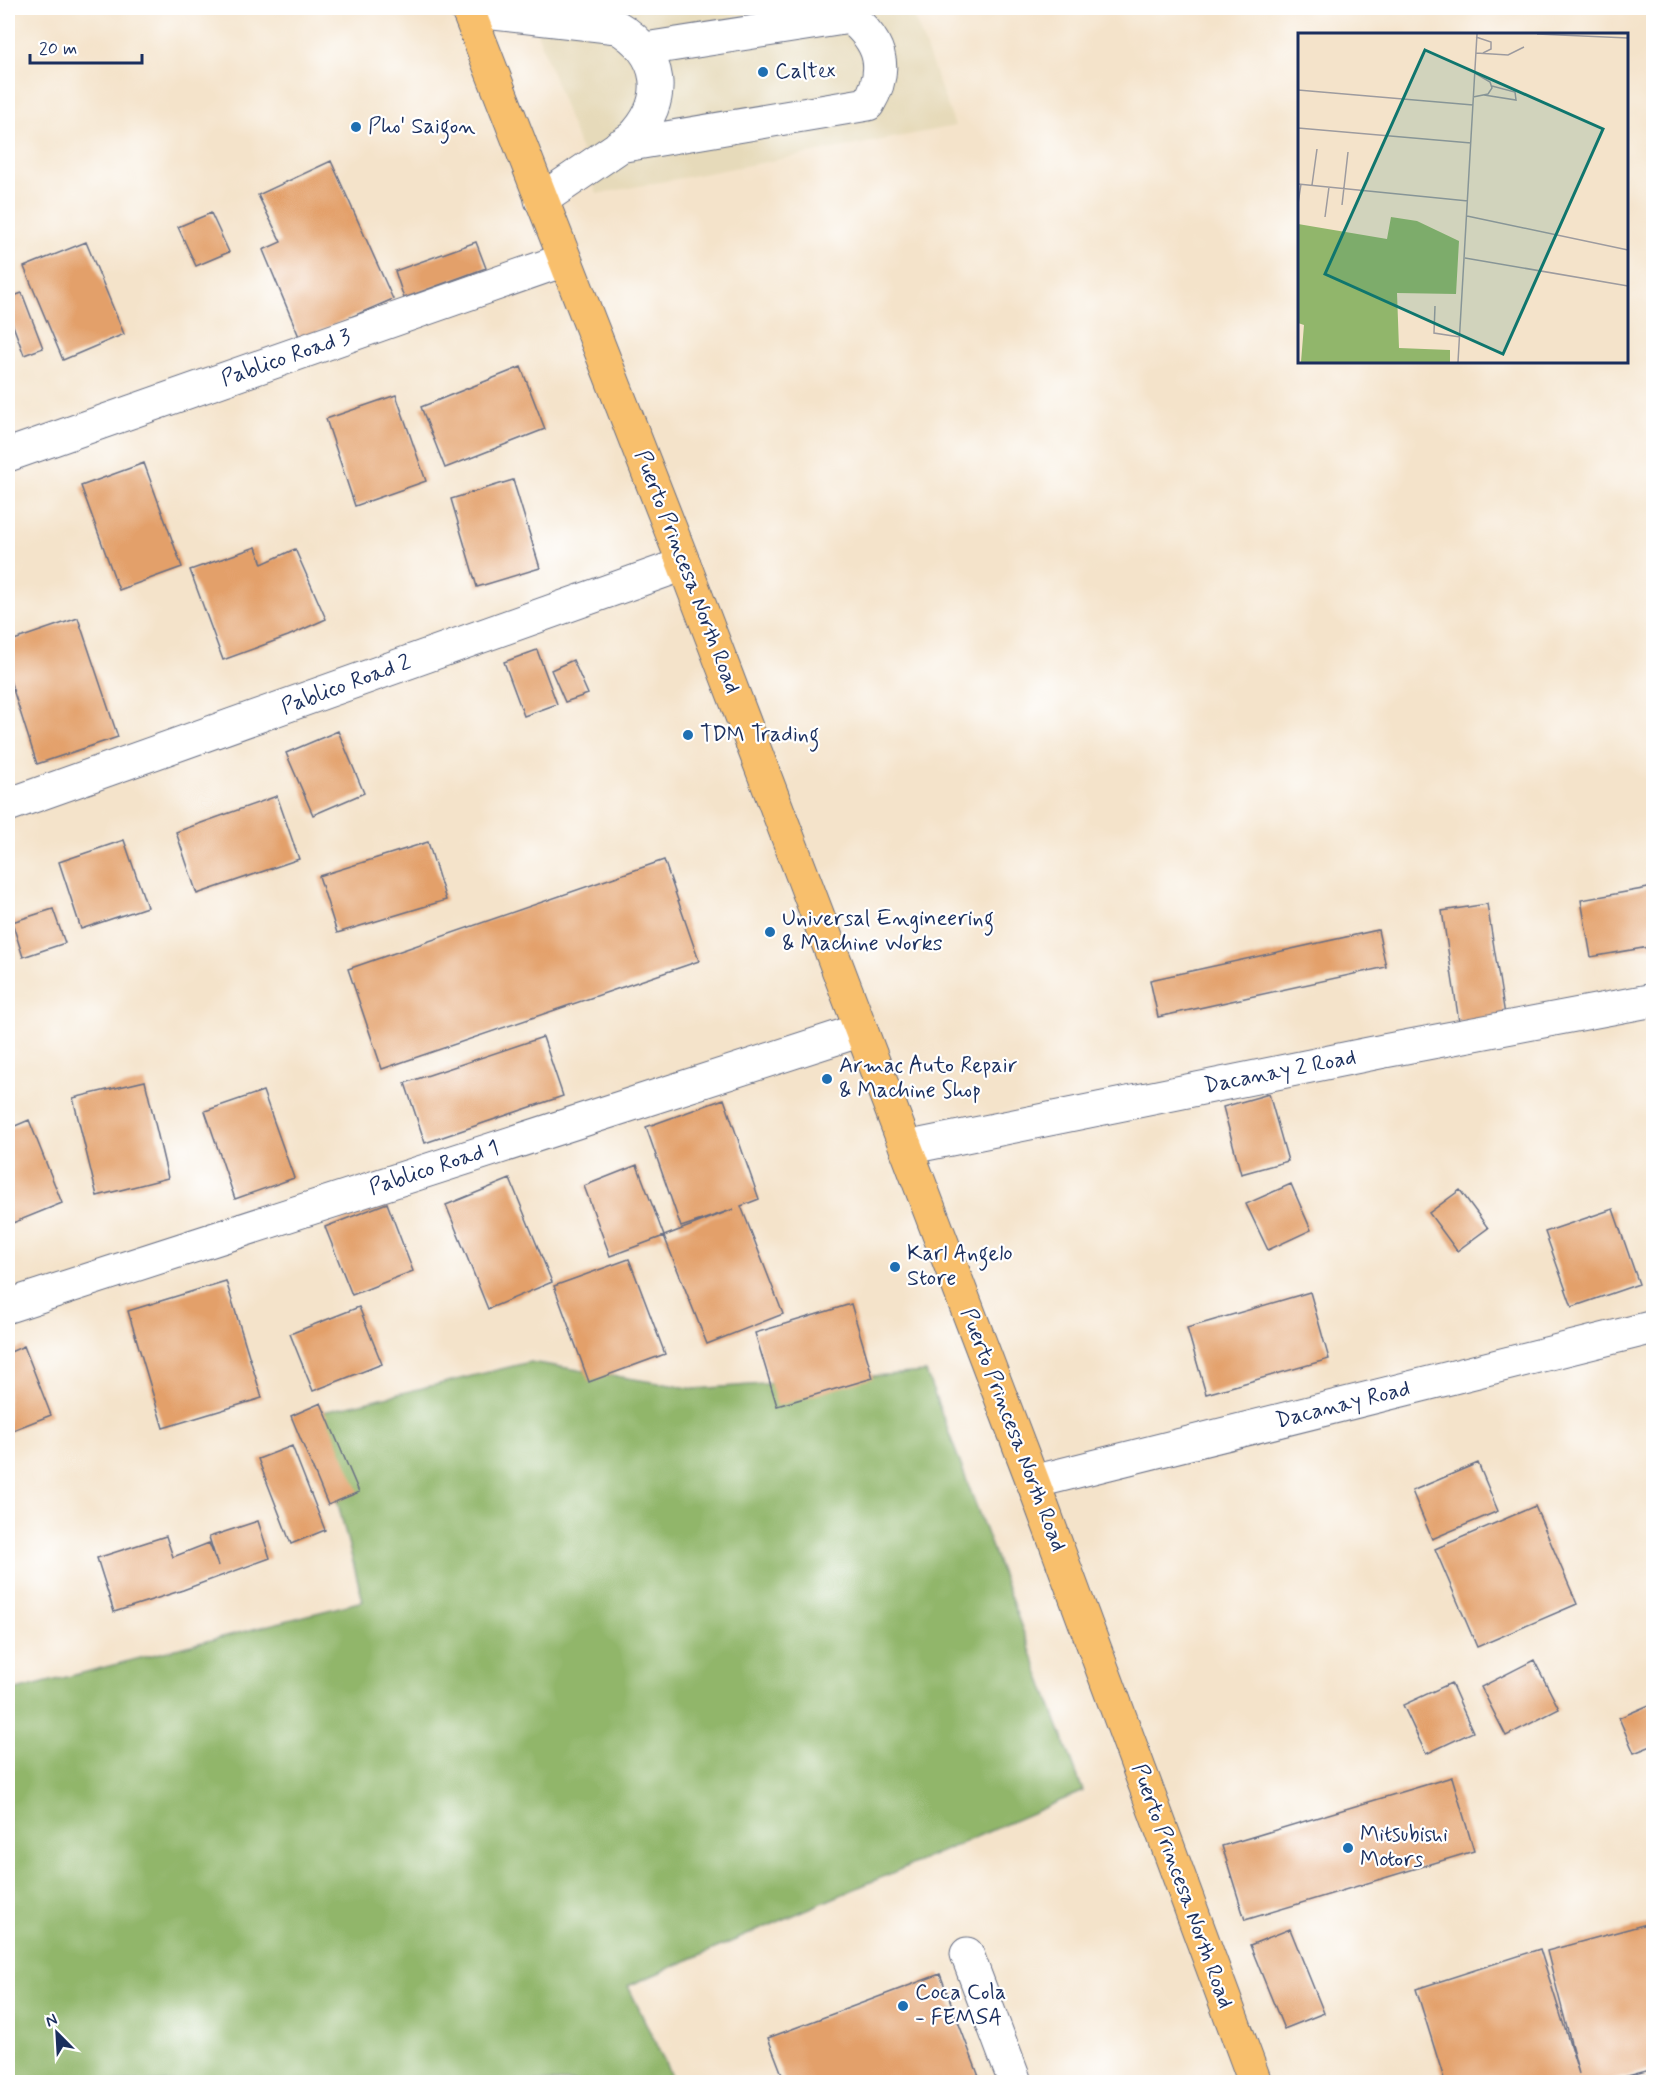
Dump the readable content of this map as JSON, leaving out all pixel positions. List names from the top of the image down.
{
  "streets": {
    "main road": ["Puerto Princesa North Road"],
    "street": [
      "Pablico Road 3",
      "Pablico Road 2",
      "Dacanay 2 Road",
      "Pablico Road 1",
      "Dacanay Road"
    ]
  },
  "crossings": [
    ["Pablico Road 3", "Puerto Princesa North Road"],
    ["Puerto Princesa North Road", "Pablico Road 2"],
    ["Puerto Princesa North Road", "Dacanay 2 Road"],
    ["Puerto Princesa North Road", "Pablico Road 1"],
    ["Puerto Princesa North Road", "Dacanay Road"]
  ],
  "places": [
    "Caltex",
    "Pho' Saigon",
    "TDM Trading",
    "Universal Engineering & Machine Works",
    "Armac Auto Repair & Machine Shop",
    "Karl Angelo Store",
    "Mitsubishi Motors",
    "Coca Cola - FEMSA"
  ],
  "scale_bar": "20 m",
  "north": "top left"
}
